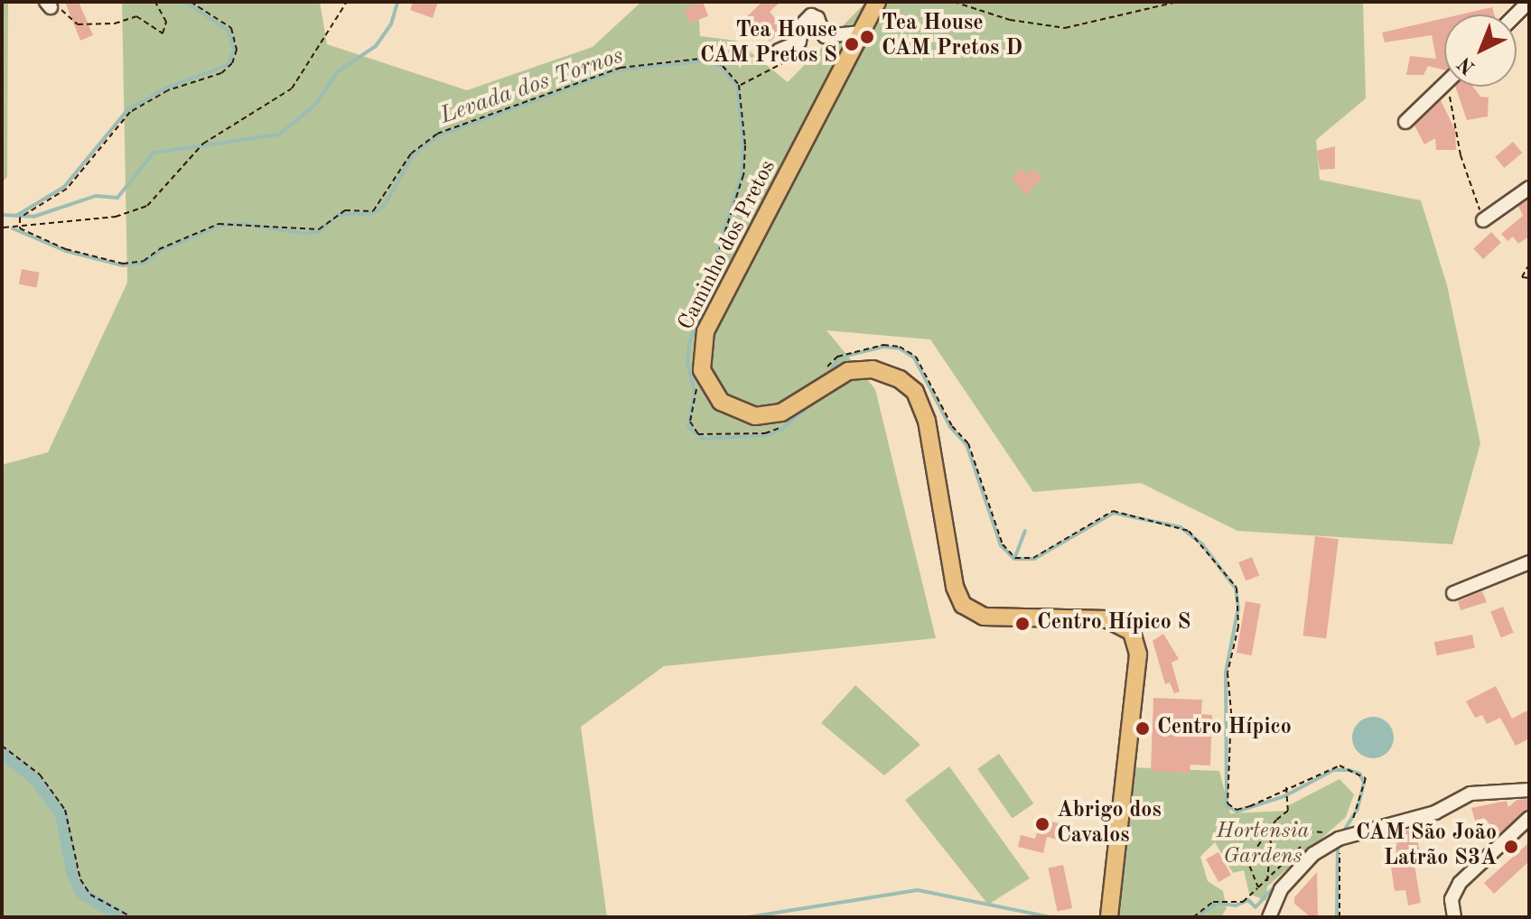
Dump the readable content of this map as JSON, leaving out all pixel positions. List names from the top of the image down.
{
  "streets": {
    "main road": ["Caminho dos Pretos"]
  },
  "water": ["Levada dos Tornos"],
  "parks": ["Hortensia Gardens"],
  "places": [
    "Tea House CAM Pretos D",
    "Tea House CAM Pretos S",
    "Centro Hípico S",
    "Centro Hípico",
    "Abrigo dos Cavalos",
    "CAM São João Latrão S3A"
  ],
  "north": "bottom left"
}
